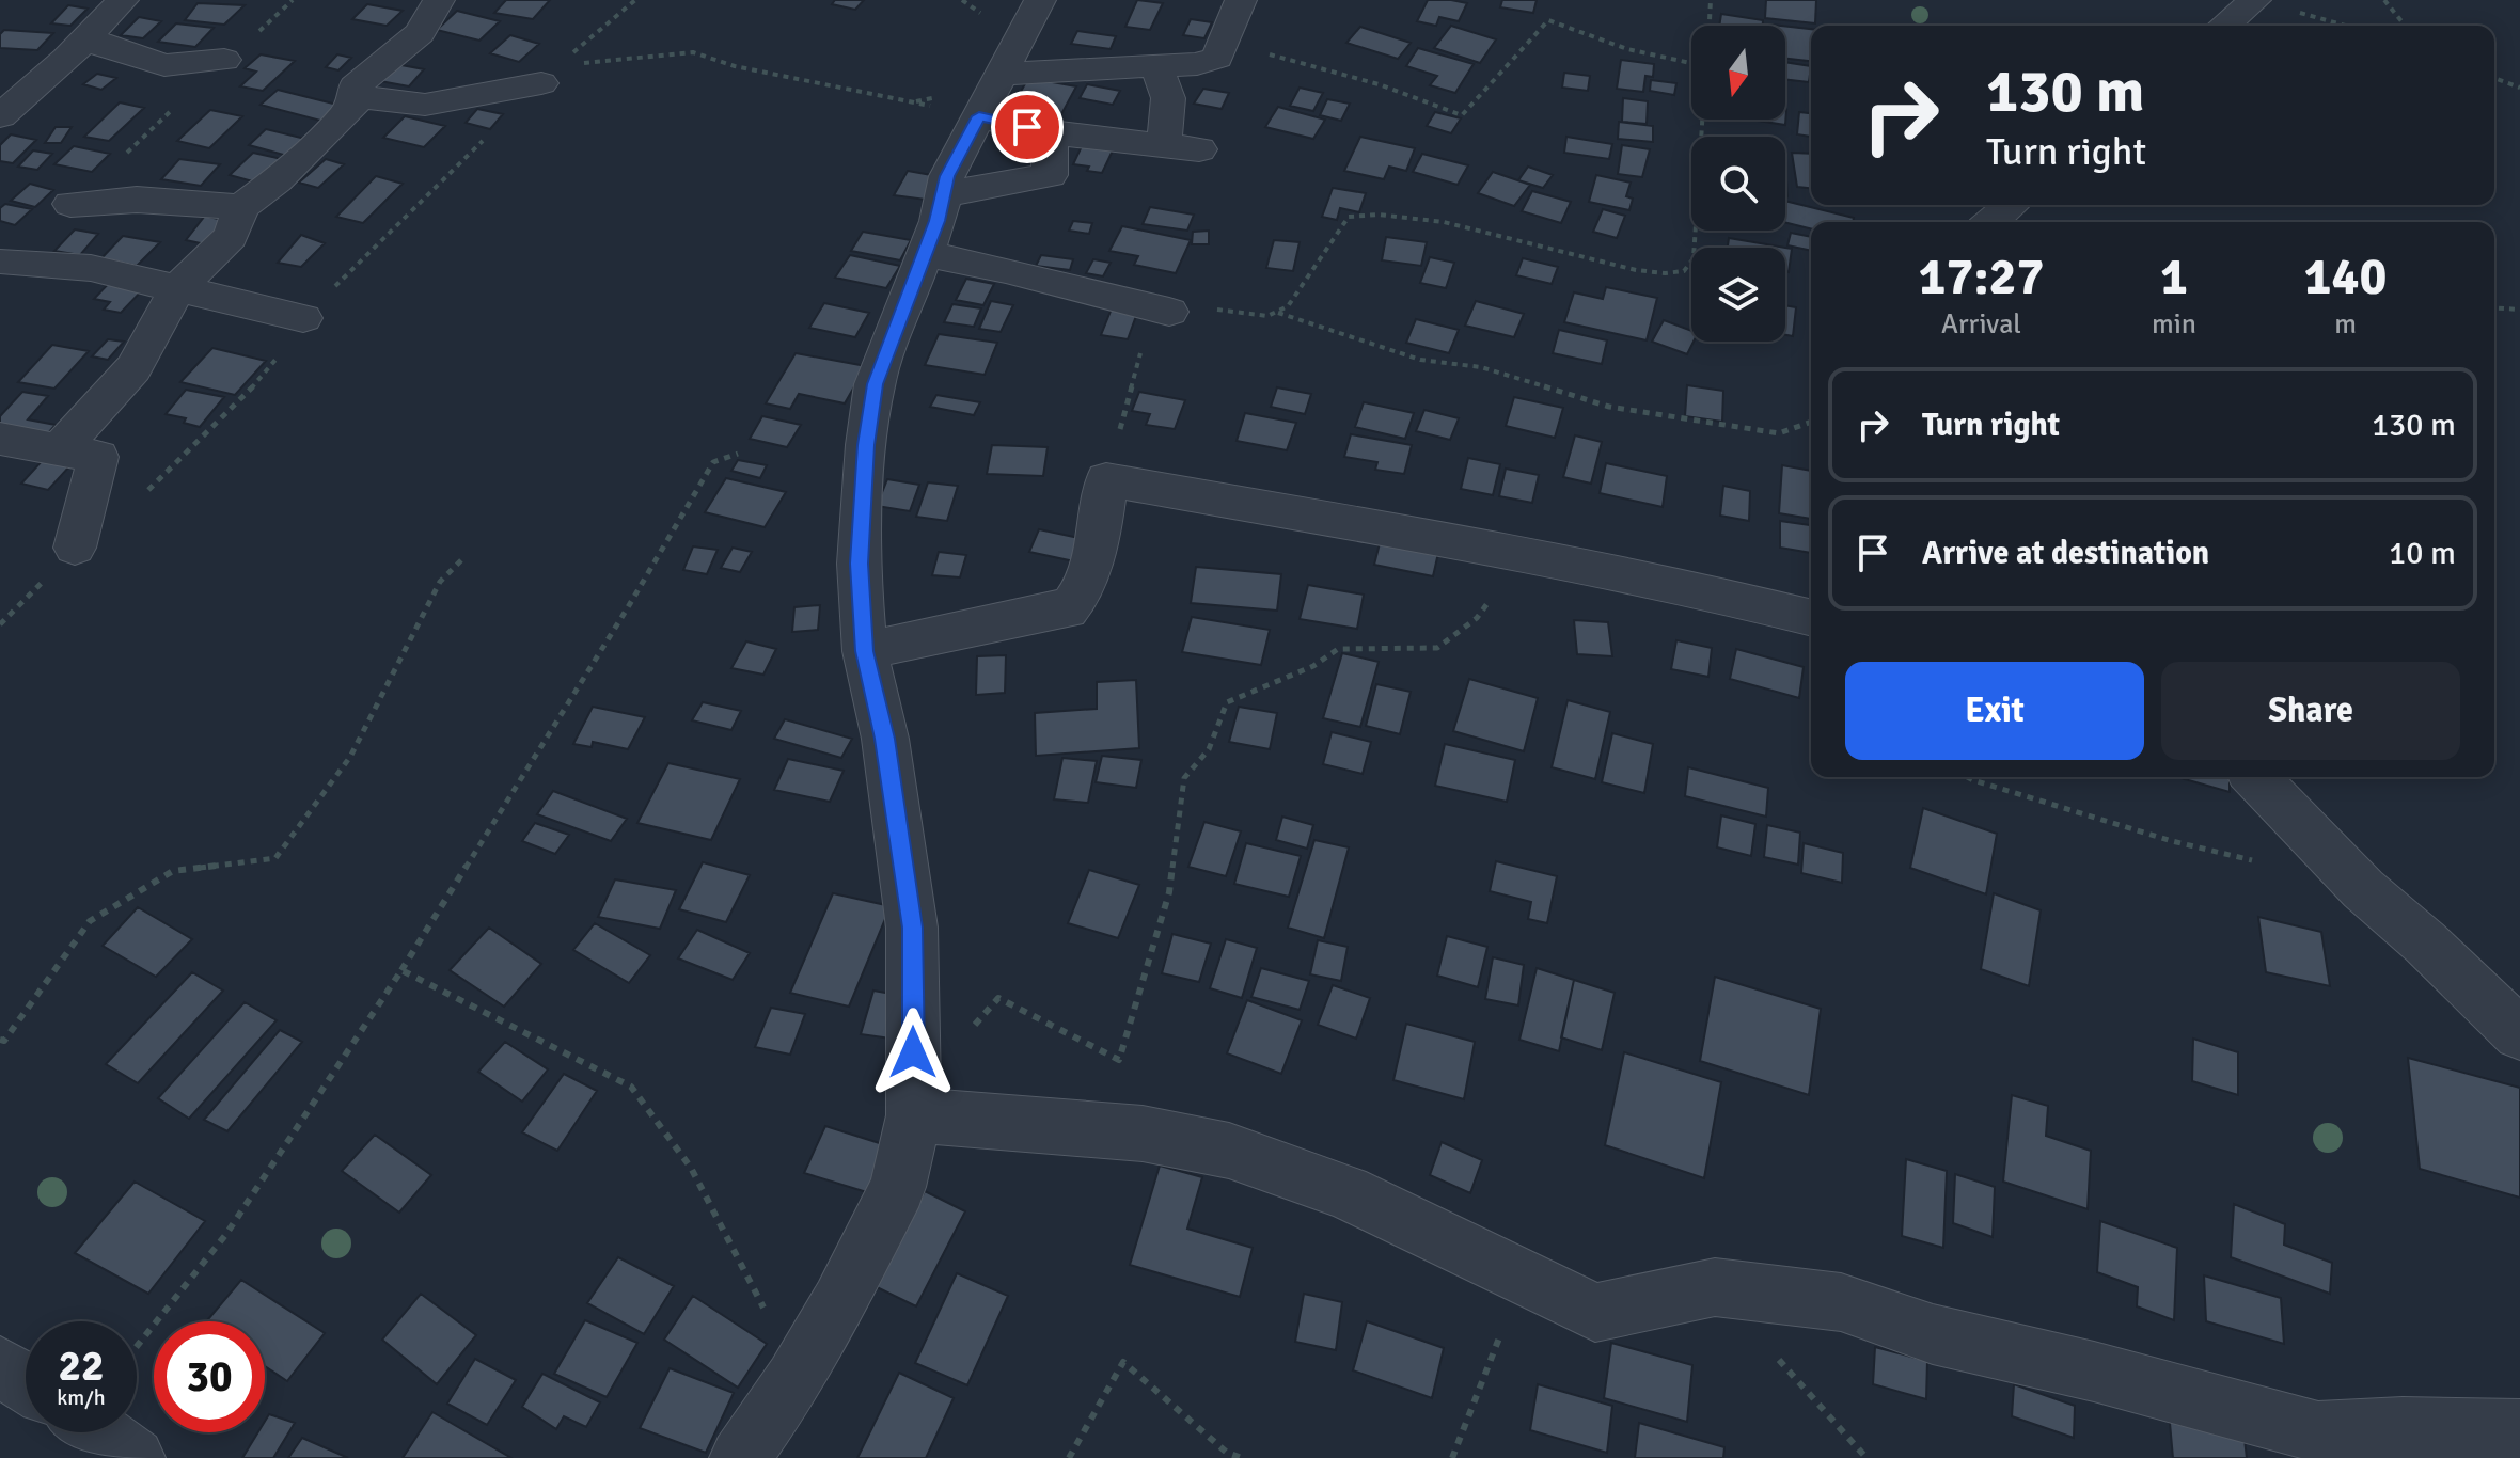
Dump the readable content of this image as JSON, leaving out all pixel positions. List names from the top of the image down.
{
  "north": "bottom",
  "page": {
    "turn": ["130 m", "Turn right"],
    "eta": [
      "17:27",
      "Arrival",
      "1",
      "min",
      "140",
      "m"
    ],
    "list": [
      {
        "name": "Turn right",
        "value": "130 m"
      },
      {
        "name": "Arrive at destination",
        "value": "10 m"
      }
    ],
    "buttons": ["Exit", "Share"],
    "speed": "22 km/h",
    "limit": "30"
  }
}
